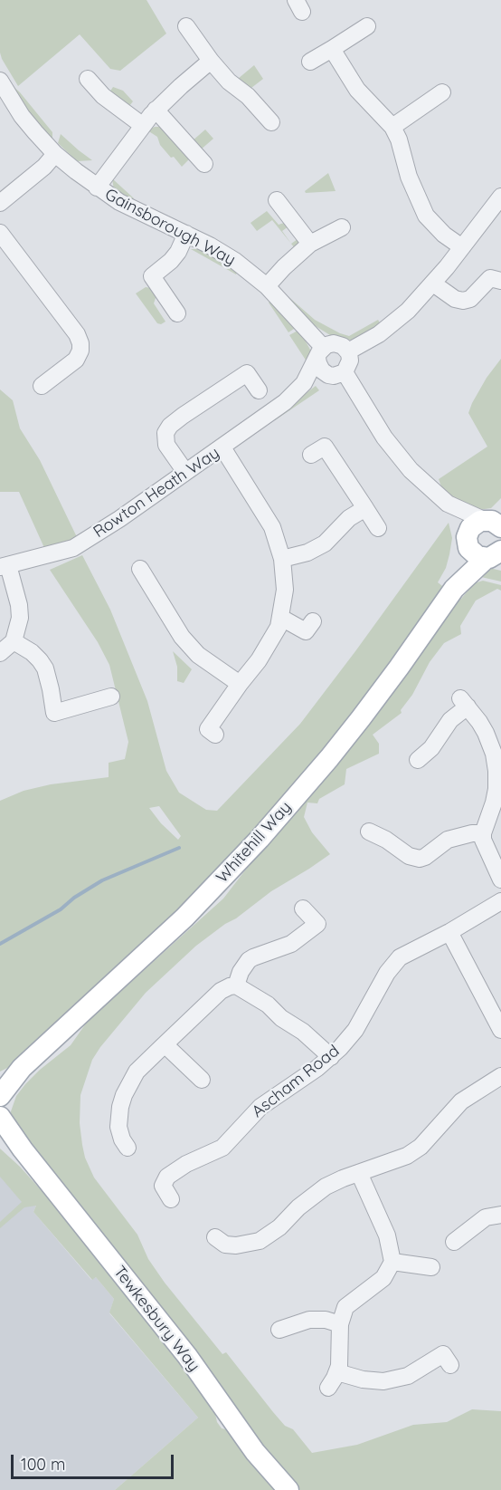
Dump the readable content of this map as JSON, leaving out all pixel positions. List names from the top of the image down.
{
  "streets": {
    "main road": ["Whitehill Way", "Tewkesbury Way"],
    "street": ["Gainsborough Way", "Rowton Heath Way", "Ascham Road"]
  },
  "crossings": [
    ["Gainsborough Way", "Rowton Heath Way"]
  ],
  "scale_bar": "100 m"
}
